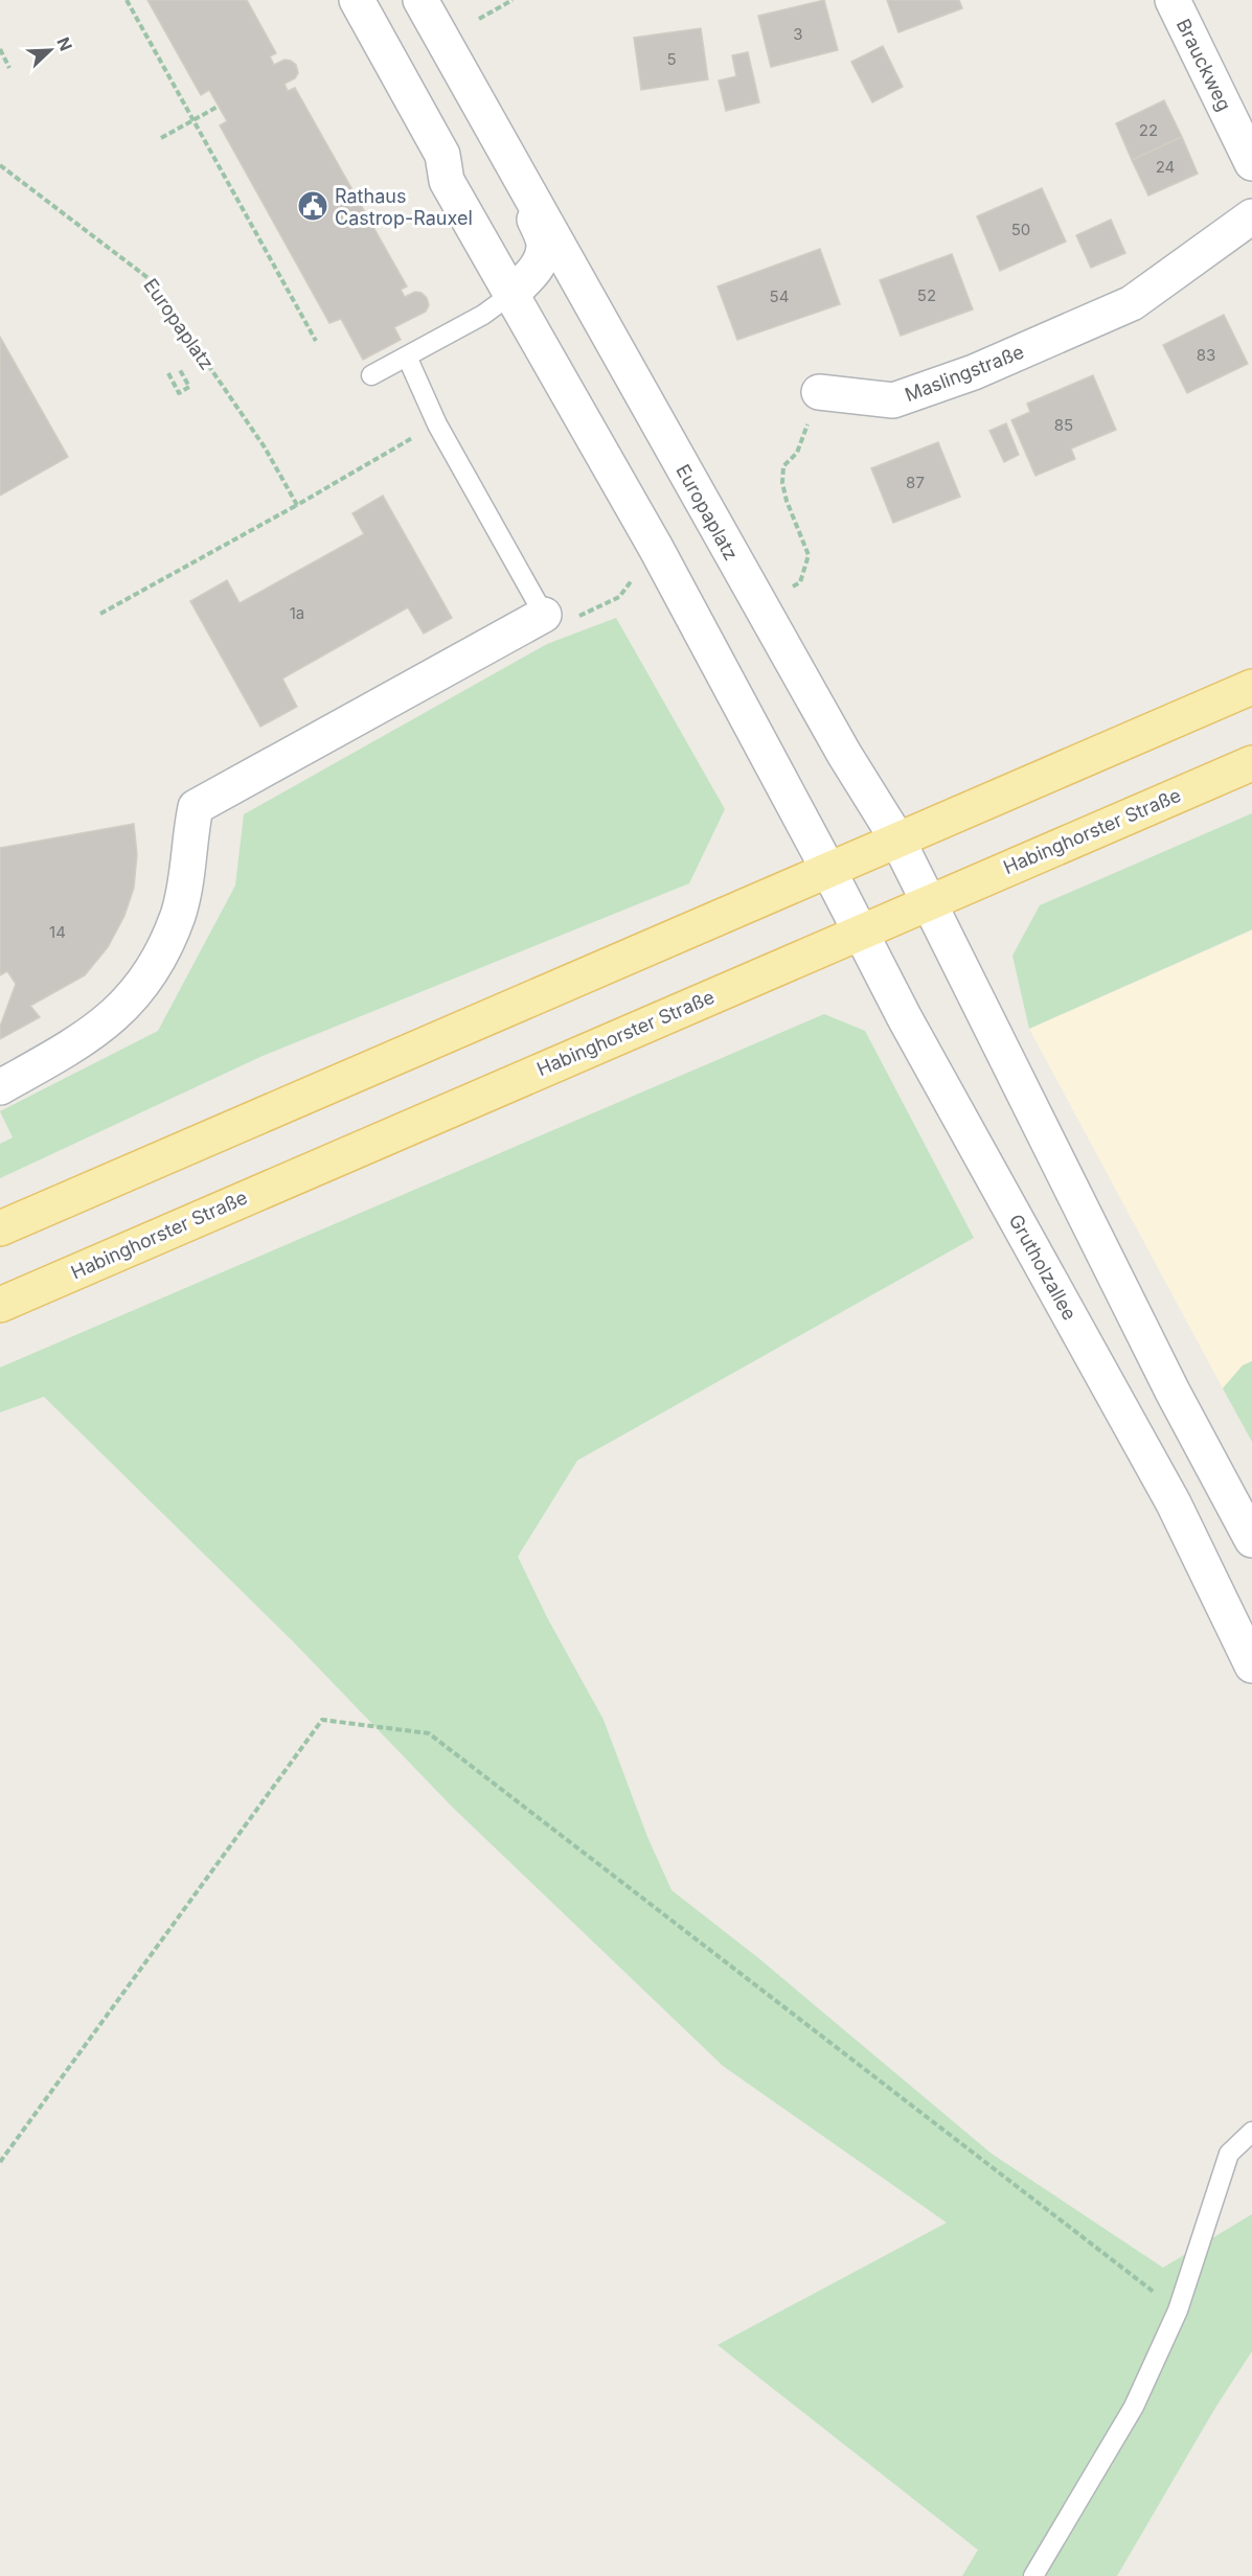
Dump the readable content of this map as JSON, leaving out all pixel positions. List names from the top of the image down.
{
  "streets": {
    "main road": ["Habinghorster Straße"],
    "street": [
      "Brauckweg",
      "Europaplatz",
      "Maslingstraße",
      "Grutholzallee"
    ]
  },
  "crossings": [
    ["Habinghorster Straße", "Grutholzallee"]
  ],
  "places": {
    "public building": ["Rathaus Castrop-Rauxel"]
  },
  "house_numbers": [
    "3",
    "5",
    "22",
    "24",
    "50",
    "52",
    "54",
    "83",
    "85",
    "87",
    "1a",
    "14"
  ],
  "north": "top right"
}
